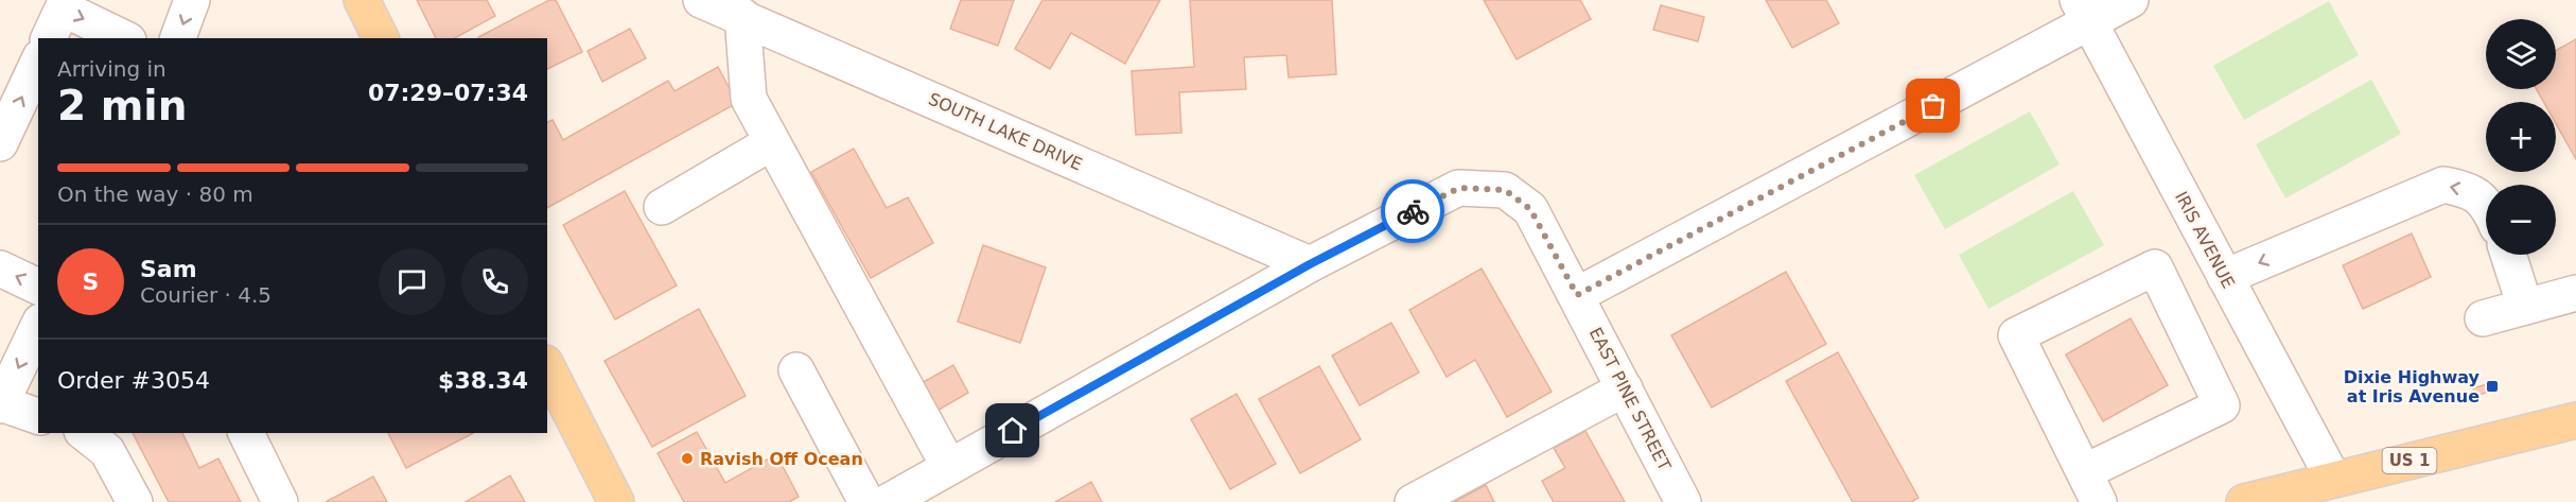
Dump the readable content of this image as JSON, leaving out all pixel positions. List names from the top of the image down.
{
  "streets": {
    "main road": ["US 1"],
    "street": ["SOUTH LAKE DRIVE", "IRIS AVENUE", "EAST PINE STREET"]
  },
  "crossings": [
    ["IRIS AVENUE", "US 1"]
  ],
  "places": {
    "transit": ["Dixie Highway at Iris Avenue"],
    "other": ["Ravish Off Ocean"]
  },
  "page": {
    "map_buttons": ["+", "−"],
    "heading": ["2 min", "Arriving in", "07:29–07:34"],
    "panel": [
      "Sam",
      "Courier · 4.5",
      "Order #3054",
      "$38.34"
    ],
    "bar": "On the way · 80 m",
    "round": "S"
  }
}
